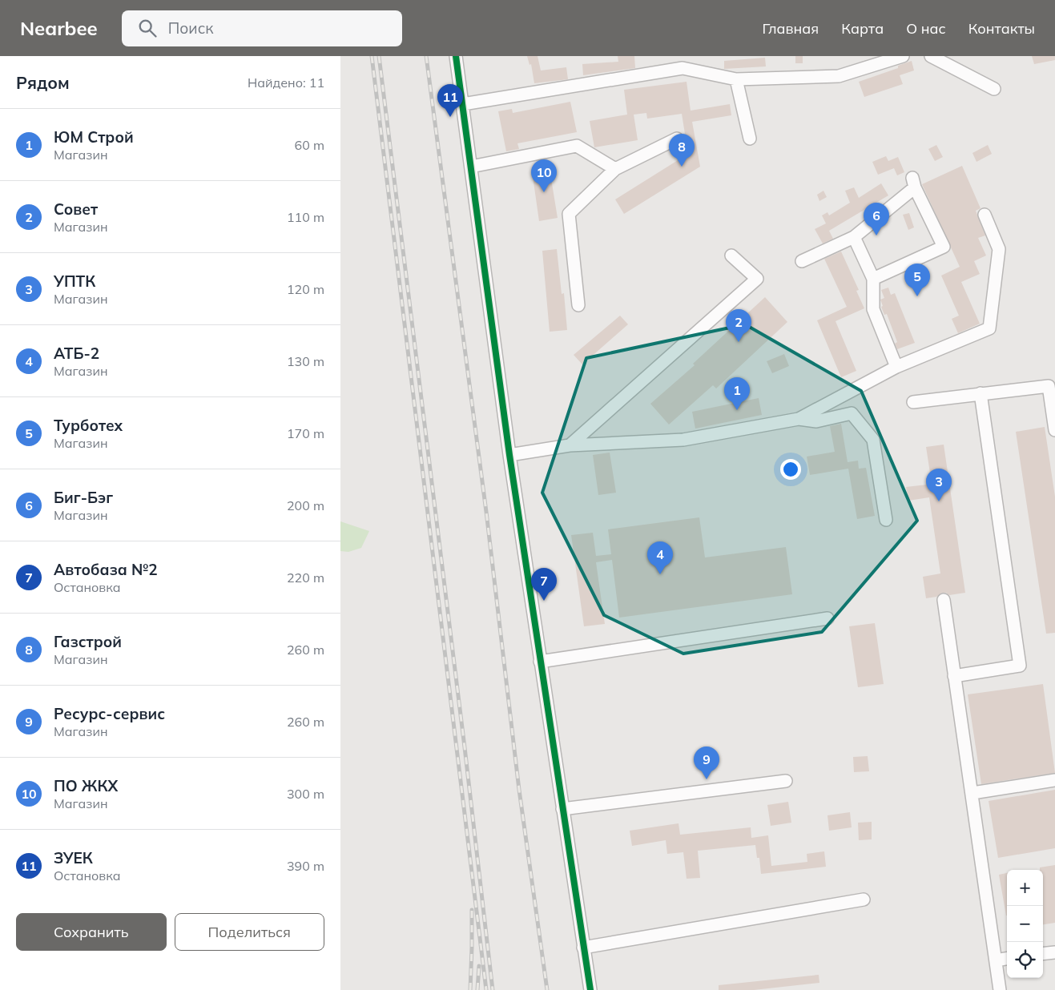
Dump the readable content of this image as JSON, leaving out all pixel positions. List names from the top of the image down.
{
  "page": {
    "header": "Nearbee",
    "search": "Поиск",
    "nav": [
      "Главная",
      "Карта",
      "О нас",
      "Контакты"
    ],
    "heading": ["Рядом", "Найдено: 11"],
    "pins": [
      "11",
      "8",
      "10",
      "6",
      "5",
      "2",
      "1",
      "3",
      "4",
      "7",
      "9"
    ],
    "list": [
      {
        "mark": "1",
        "name": "ЮМ Строй",
        "note": "Магазин",
        "value": "60 m"
      },
      {
        "mark": "2",
        "name": "Совет",
        "note": "Магазин",
        "value": "110 m"
      },
      {
        "mark": "3",
        "name": "УПТК",
        "note": "Магазин",
        "value": "120 m"
      },
      {
        "mark": "4",
        "name": "АТБ-2",
        "note": "Магазин",
        "value": "130 m"
      },
      {
        "mark": "5",
        "name": "Турботех",
        "note": "Магазин",
        "value": "170 m"
      },
      {
        "mark": "6",
        "name": "Биг-Бэг",
        "note": "Магазин",
        "value": "200 m"
      },
      {
        "mark": "7",
        "name": "Автобаза №2",
        "note": "Остановка",
        "value": "220 m"
      },
      {
        "mark": "8",
        "name": "Газстрой",
        "note": "Магазин",
        "value": "260 m"
      },
      {
        "mark": "9",
        "name": "Ресурс-сервис",
        "note": "Магазин",
        "value": "260 m"
      },
      {
        "mark": "10",
        "name": "ПО ЖКХ",
        "note": "Магазин",
        "value": "300 m"
      },
      {
        "mark": "11",
        "name": "ЗУЕК",
        "note": "Остановка",
        "value": "390 m"
      }
    ],
    "map_buttons": ["+", "−"],
    "buttons": ["Сохранить", "Поделиться"]
  }
}
